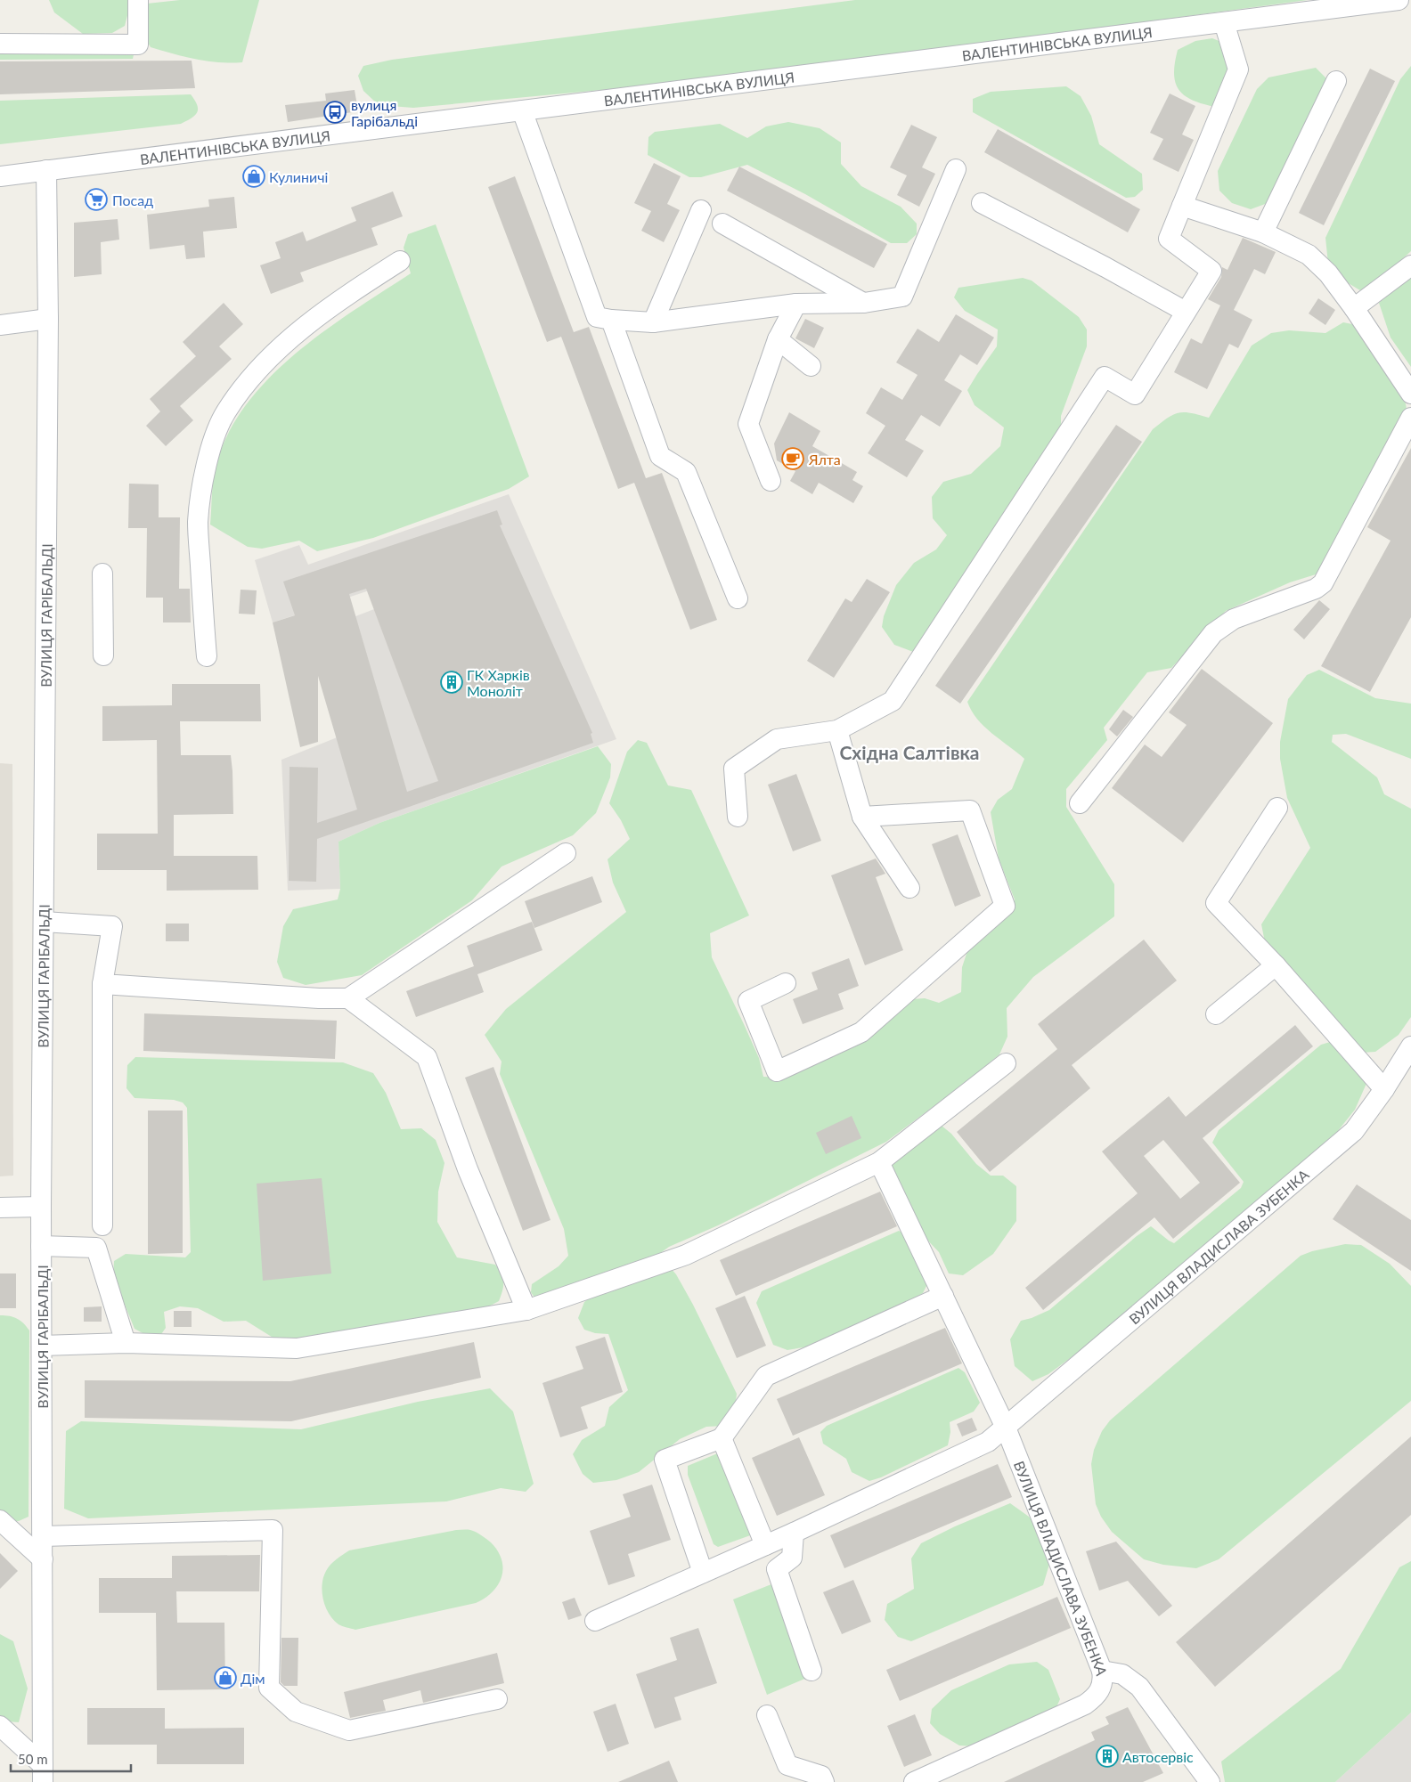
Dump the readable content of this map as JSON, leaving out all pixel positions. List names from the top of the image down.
{
  "streets": {
    "street": ["ВАЛЕНТИНІВСЬКА ВУЛИЦЯ", "ВУЛИЦЯ ГАРІБАЛЬДІ", "ВУЛИЦЯ ВЛАДИСЛАВА ЗУБЕНКА"]
  },
  "crossings": [
    ["ВАЛЕНТИНІВСЬКА ВУЛИЦЯ", "ВУЛИЦЯ ГАРІБАЛЬДІ"]
  ],
  "districts": ["Східна Салтівка"],
  "places": {
    "bus stop": ["вулиця Гарібальді"],
    "shop": ["Кулиничі", "Дім"],
    "supermarket": ["Посад"],
    "cafe": ["Ялта"],
    "building": ["ГК Харків Моноліт", "Автосервіс"]
  },
  "scale_bar": "50 m"
}
